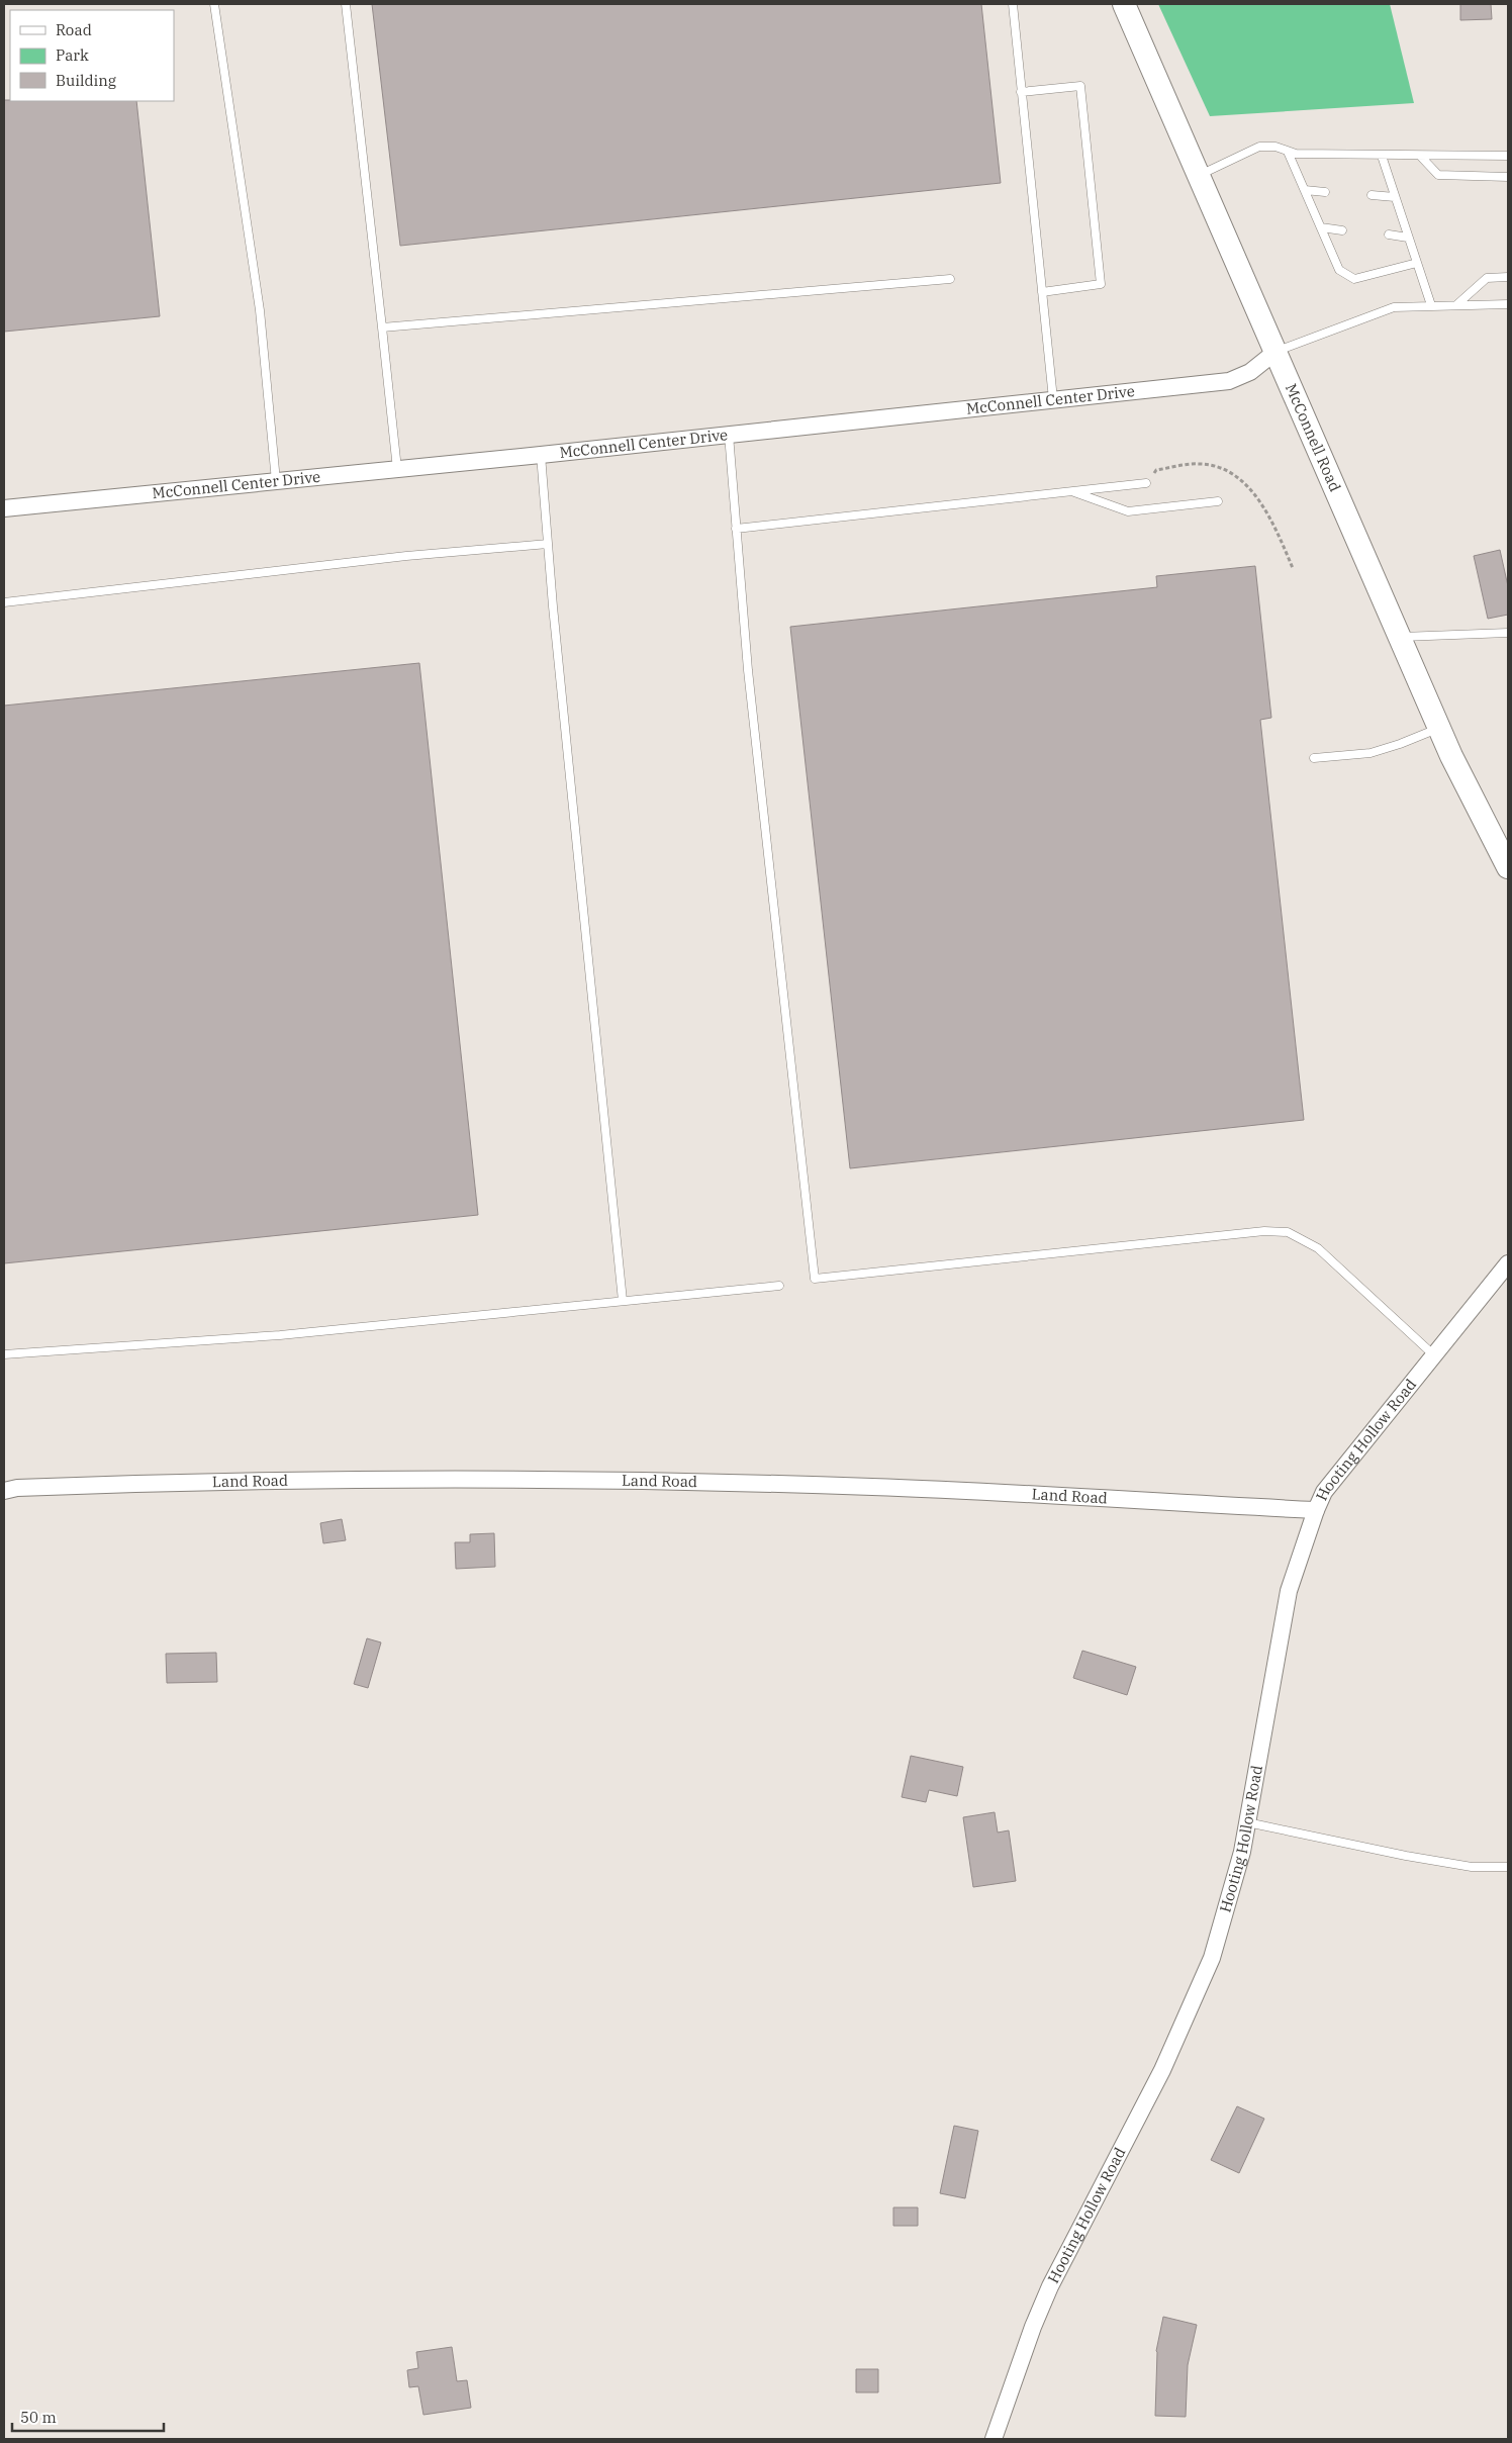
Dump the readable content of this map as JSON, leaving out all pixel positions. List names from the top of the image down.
{
  "streets": {
    "street": [
      "McConnell Center Drive",
      "McConnell Road",
      "Hooting Hollow Road",
      "Land Road"
    ]
  },
  "crossings": [
    ["McConnell Center Drive", "McConnell Road"],
    ["Hooting Hollow Road", "Land Road"]
  ],
  "legend": ["Road", "Park", "Building"],
  "scale_bar": "50 m"
}
